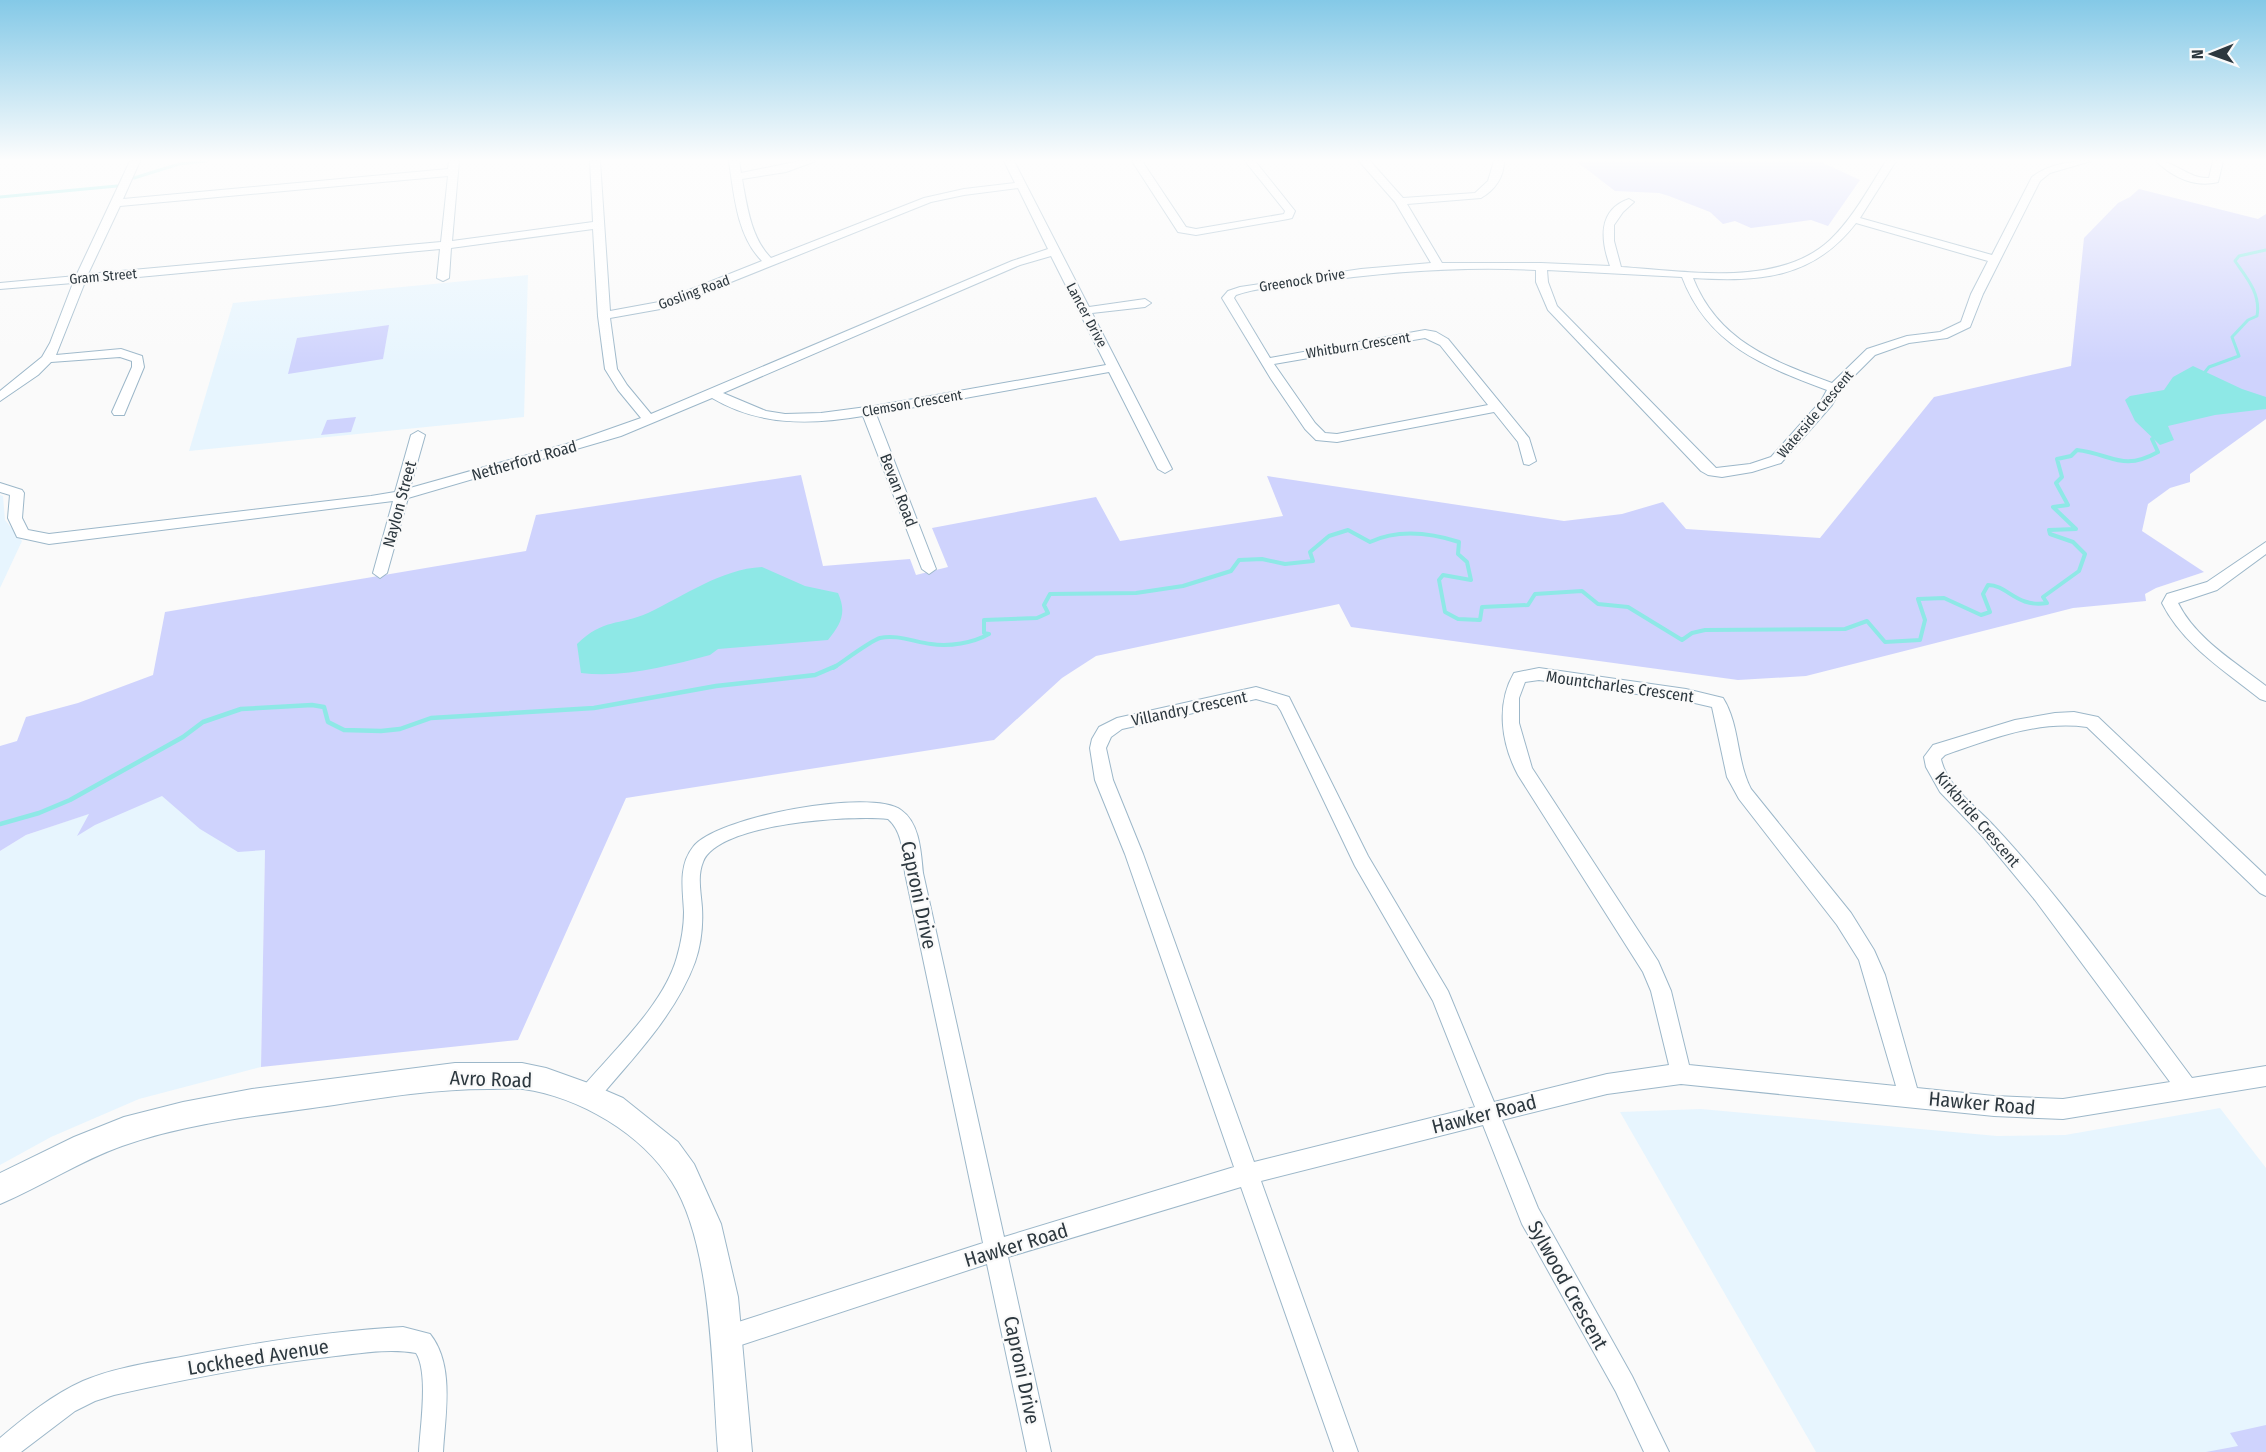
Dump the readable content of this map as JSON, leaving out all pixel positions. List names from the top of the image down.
{
  "streets": {
    "street": [
      "Gram Street",
      "Greenock Drive",
      "Gosling Road",
      "Lancer Drive",
      "Whitburn Crescent",
      "Clemson Crescent",
      "Waterside Crescent",
      "Netherford Road",
      "Bevan Road",
      "Naylon Street",
      "Mountcharles Crescent",
      "Villandry Crescent",
      "Kirkbride Crescent",
      "Caproni Drive",
      "Avro Road",
      "Hawker Road",
      "Sylwood Crescent",
      "Lockheed Avenue"
    ]
  },
  "crossings": [
    ["Greenock Drive", "Whitburn Crescent"],
    ["Greenock Drive", "Waterside Crescent"],
    ["Lancer Drive", "Clemson Crescent"],
    ["Lancer Drive", "Netherford Road"],
    ["Clemson Crescent", "Netherford Road"],
    ["Clemson Crescent", "Bevan Road"],
    ["Netherford Road", "Naylon Street"],
    ["Mountcharles Crescent", "Hawker Road"],
    ["Villandry Crescent", "Hawker Road"],
    ["Villandry Crescent", "Sylwood Crescent"],
    ["Kirkbride Crescent", "Hawker Road"],
    ["Caproni Drive", "Avro Road"],
    ["Caproni Drive", "Hawker Road"],
    ["Avro Road", "Hawker Road"],
    ["Hawker Road", "Sylwood Crescent"]
  ],
  "north": "left"
}
